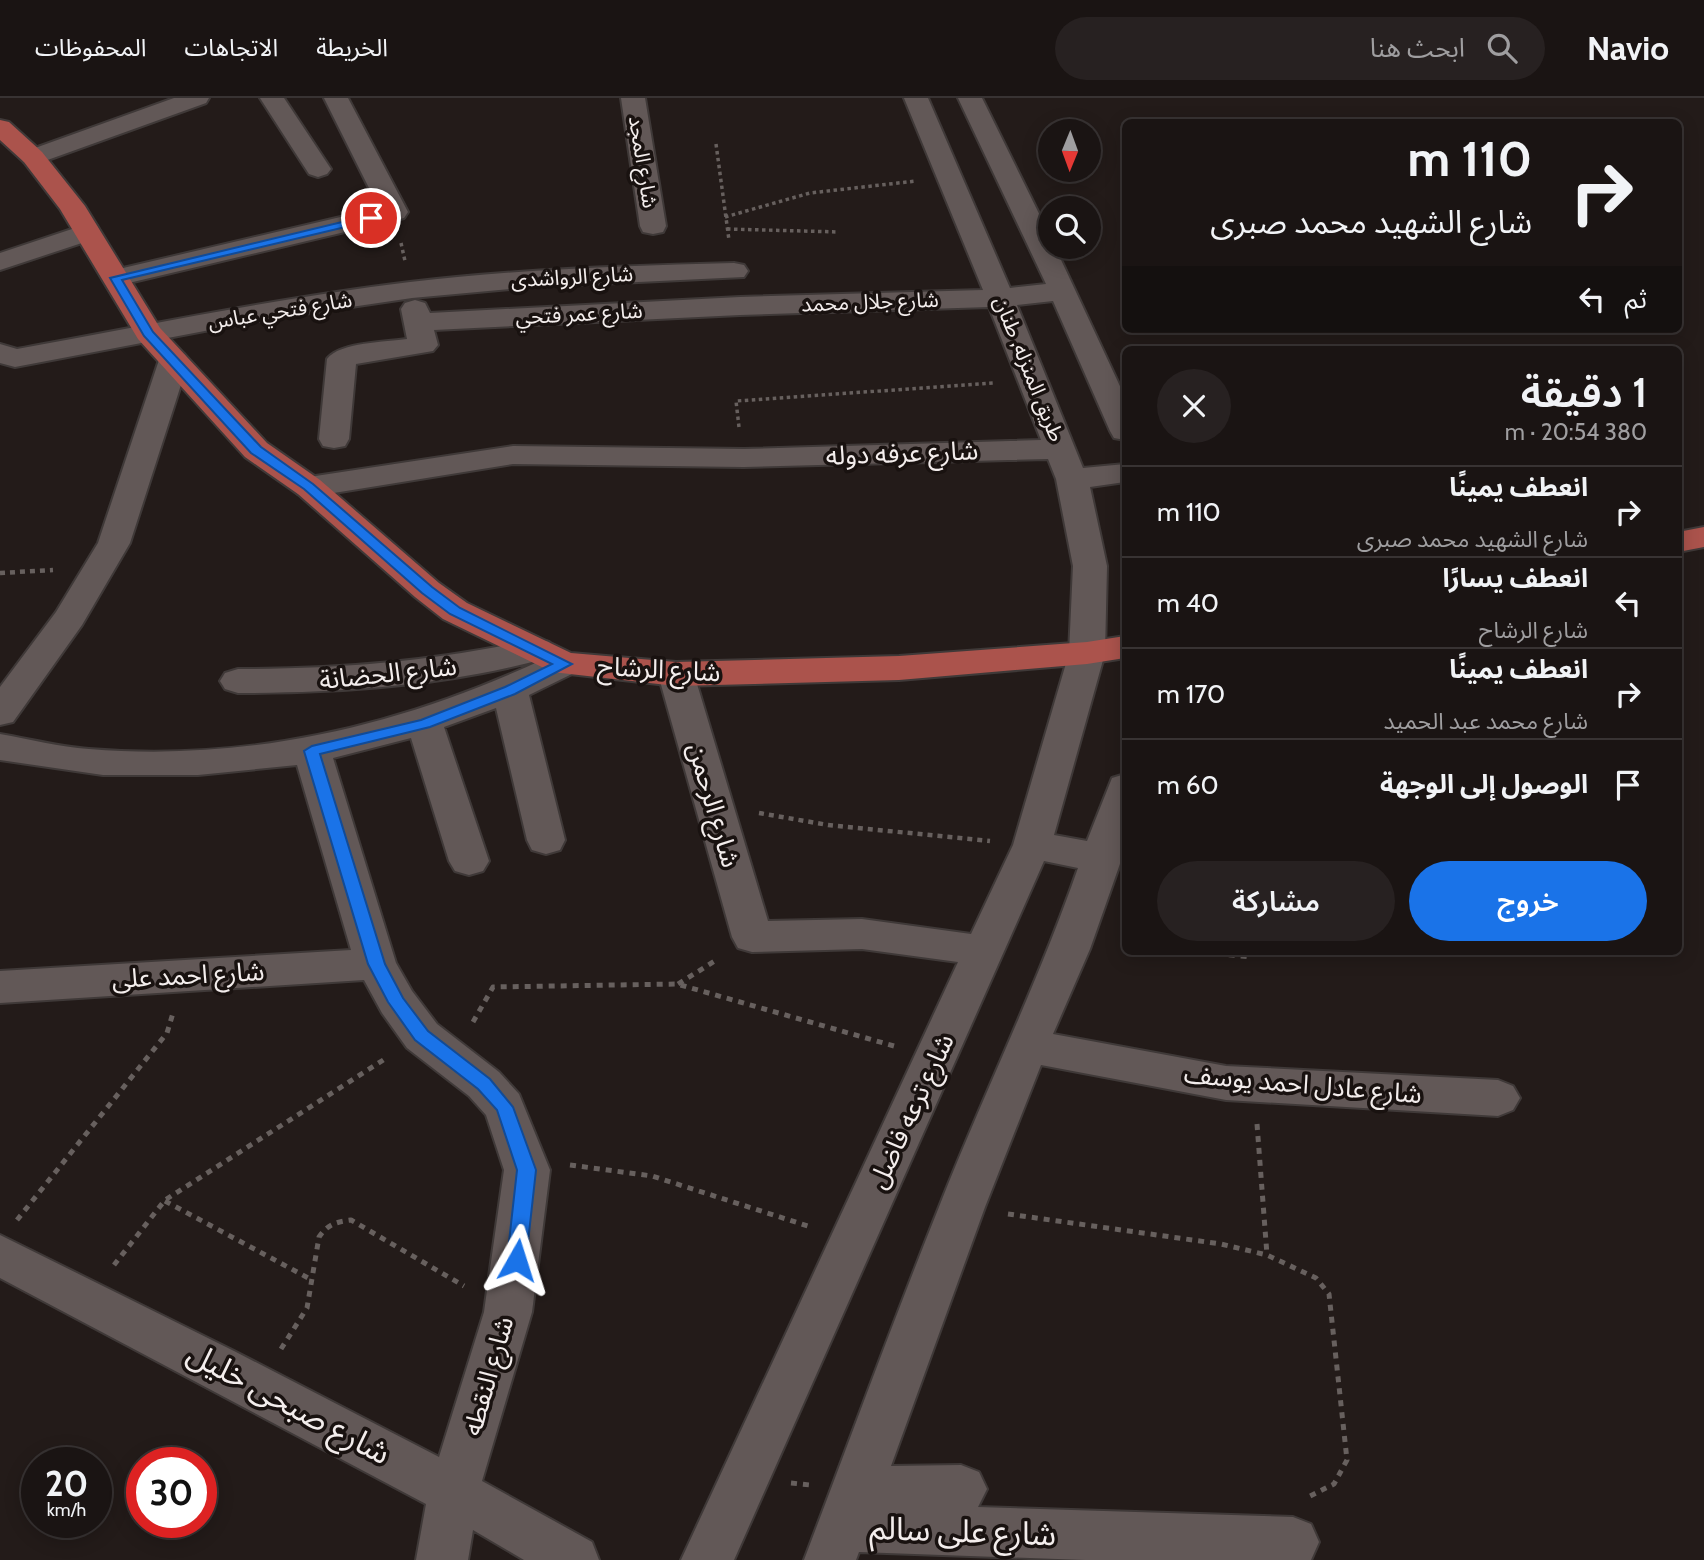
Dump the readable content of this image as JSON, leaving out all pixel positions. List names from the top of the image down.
{
  "streets": {
    "main road": ["شارع الرشاح"],
    "street": [
      "شارع المجد",
      "شارع الرواشدى",
      "شارع جلال محمد",
      "شارع فتحي عباس",
      "شارع عمر فتحي",
      "طريق المنزله, طنان",
      "شارع عرفه دوله",
      "شارع الحضانة",
      "شارع الرحمن",
      "شارع احمد على",
      "شارع عادل احمد يوسف",
      "شارع ترعه فاضل",
      "شارع النقطه",
      "شارع صبحى خليل",
      "شارع على سالم"
    ]
  },
  "crossings": [
    ["شارع الرواشدى", "شارع فتحي عباس"],
    ["شارع جلال محمد", "شارع عمر فتحي"],
    ["شارع جلال محمد", "طريق المنزله, طنان"],
    ["شارع فتحي عباس", "شارع الرشاح"],
    ["طريق المنزله, طنان", "شارع عرفه دوله"],
    ["طريق المنزله, طنان", "شارع الرشاح"],
    ["طريق المنزله, طنان", "شارع ترعه فاضل"],
    ["شارع عرفه دوله", "شارع الرشاح"],
    ["شارع الرشاح", "شارع الحضانة"],
    ["شارع الرشاح", "شارع الرحمن"],
    ["شارع الرشاح", "شارع ترعه فاضل"],
    ["شارع احمد على", "شارع النقطه"],
    ["شارع النقطه", "شارع صبحى خليل"]
  ],
  "north": "bottom",
  "page": {
    "header": "Navio",
    "search": "ابحث هنا",
    "nav": ["الخريطة", "الاتجاهات", "المحفوظات"],
    "turn": ["110 m", "شارع الشهيد محمد صبرى"],
    "then": "ثم",
    "heading": ["1 دقيقة", "380 m · 20:54"],
    "list": [
      {
        "name": "انعطف يمينًا",
        "note": "شارع الشهيد محمد صبرى",
        "value": "110 m"
      },
      {
        "name": "انعطف يسارًا",
        "note": "شارع الرشاح",
        "value": "40 m"
      },
      {
        "name": "انعطف يمينًا",
        "note": "شارع محمد عبد الحميد",
        "value": "170 m"
      },
      {
        "name": "الوصول إلى الوجهة",
        "value": "60 m"
      }
    ],
    "buttons": ["خروج", "مشاركة"],
    "speed": "20 km/h",
    "limit": "30"
  }
}
